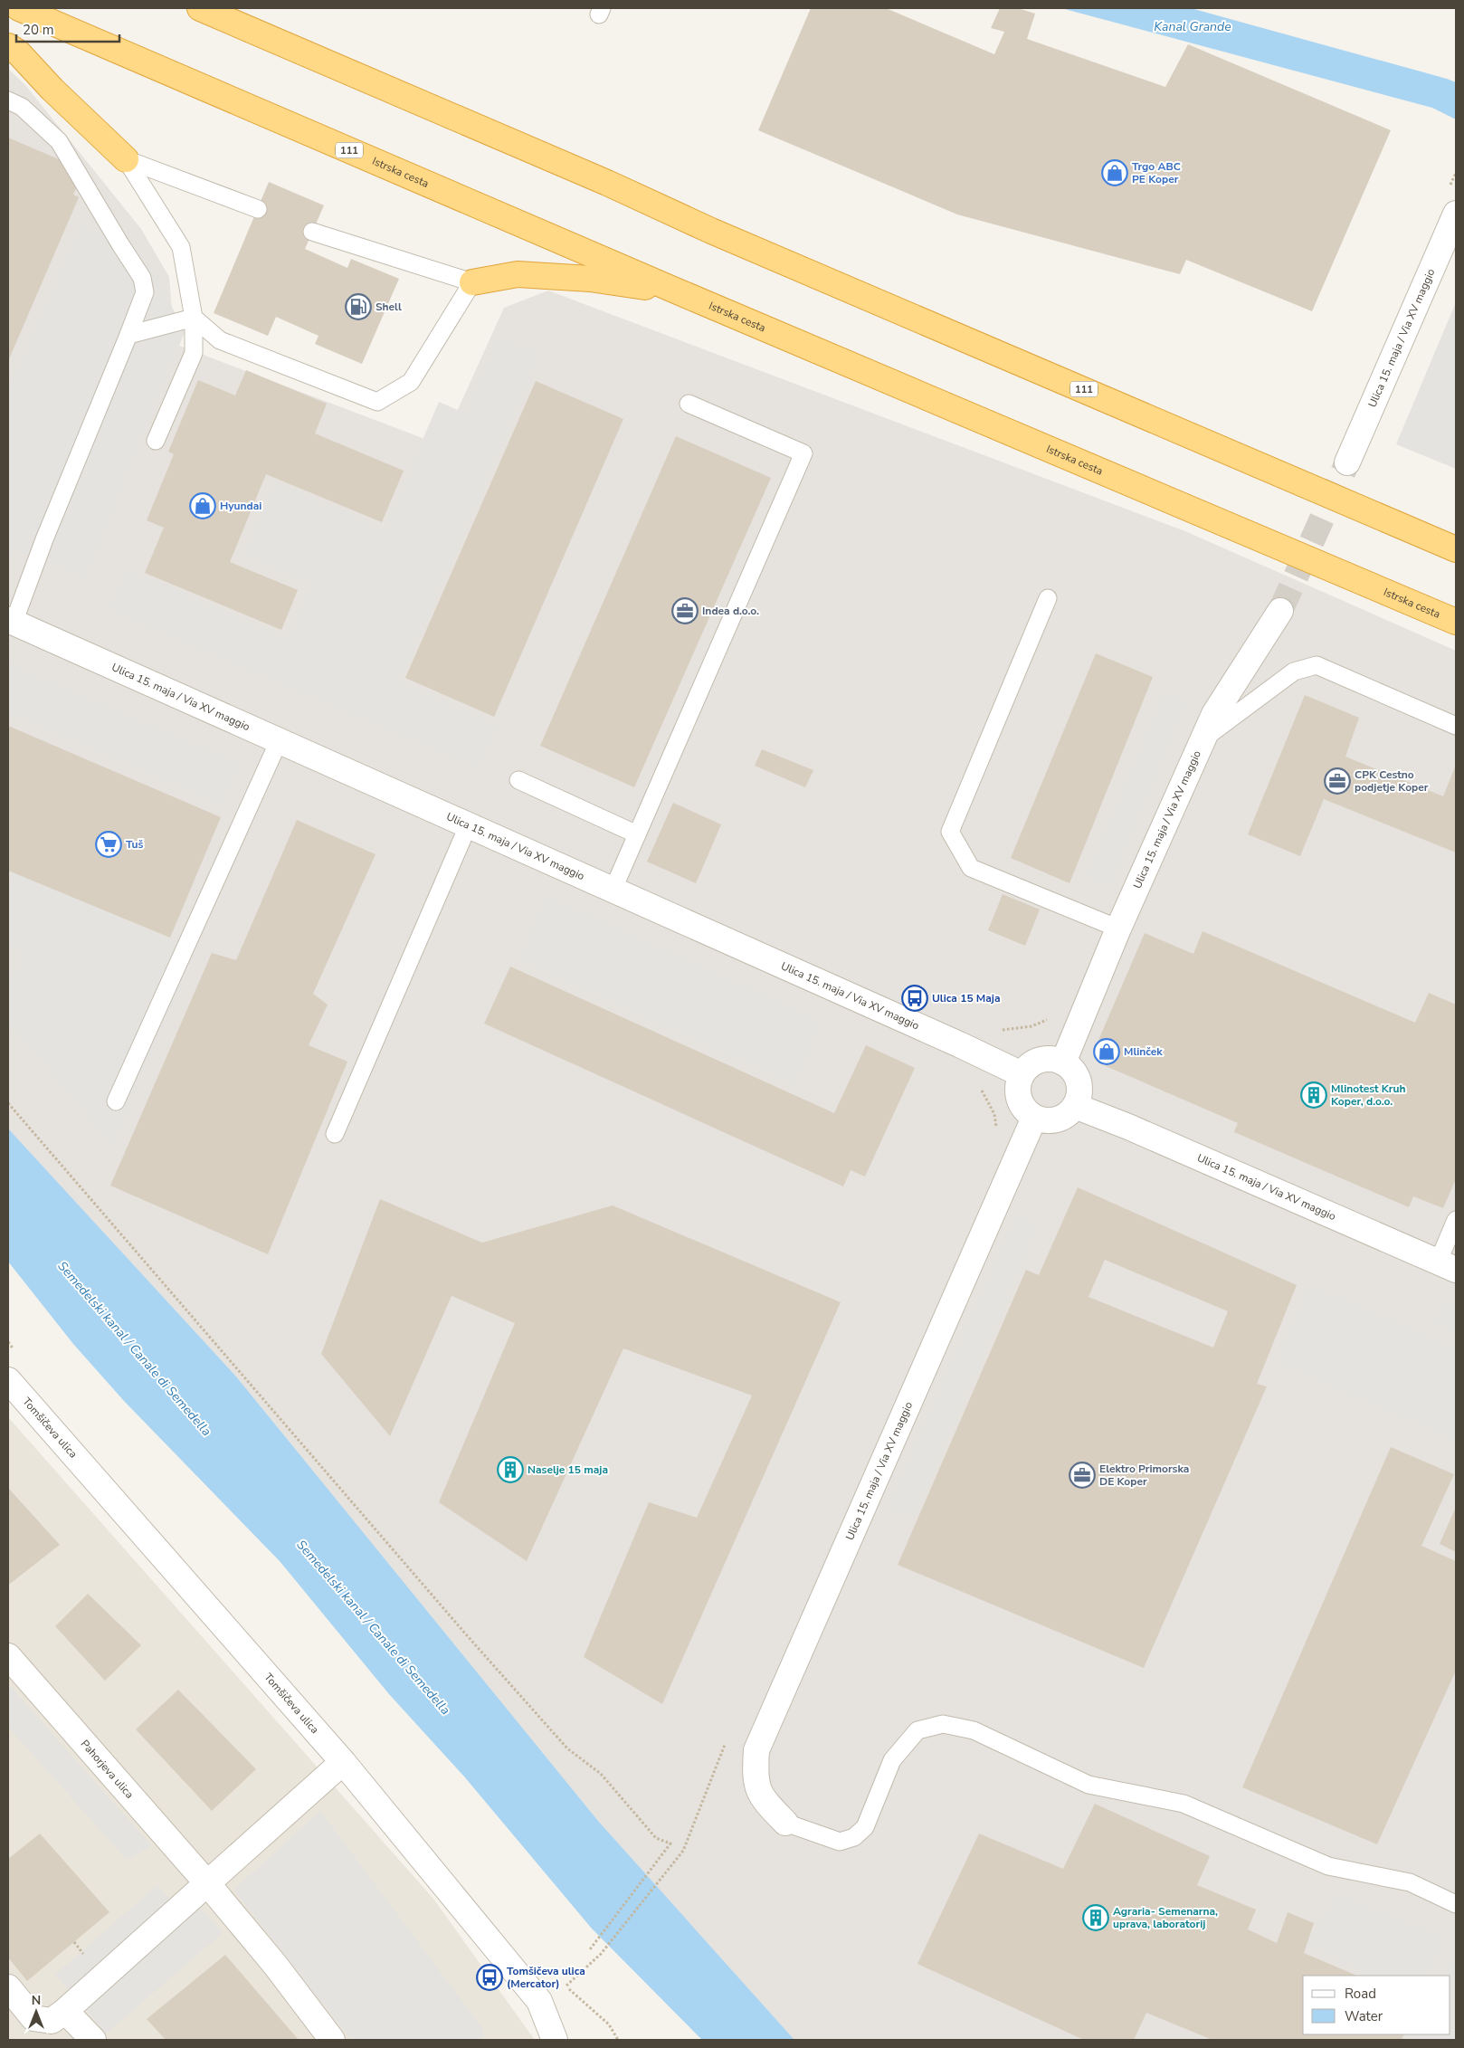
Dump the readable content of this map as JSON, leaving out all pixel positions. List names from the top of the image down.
{
  "streets": {
    "highway": ["111", "Istrska cesta"],
    "street": ["Ulica 15. maja / Via XV maggio", "Tomšičeva ulica", "Pahorjeva ulica"]
  },
  "water": ["Kanal Grande", "Semedelski kanal / Canale di Semedella"],
  "places": {
    "shop": ["Trgo ABC PE Koper", "Hyundai", "Mlinček"],
    "fuel station": ["Shell"],
    "office": ["Indea d.o.o.", "CPK Cestno podjetje Koper", "Elektro Primorska DE Koper"],
    "supermarket": ["Tuš"],
    "bus stop": ["Ulica 15 Maja", "Tomšičeva ulica (Mercator)"],
    "building": ["Mlinotest Kruh Koper, d.o.o.", "Naselje 15 maja", "Agraria- Semenarna, uprava, laboratorij"]
  },
  "legend": ["Road", "Water"],
  "scale_bar": "20 m",
  "north": "top"
}
